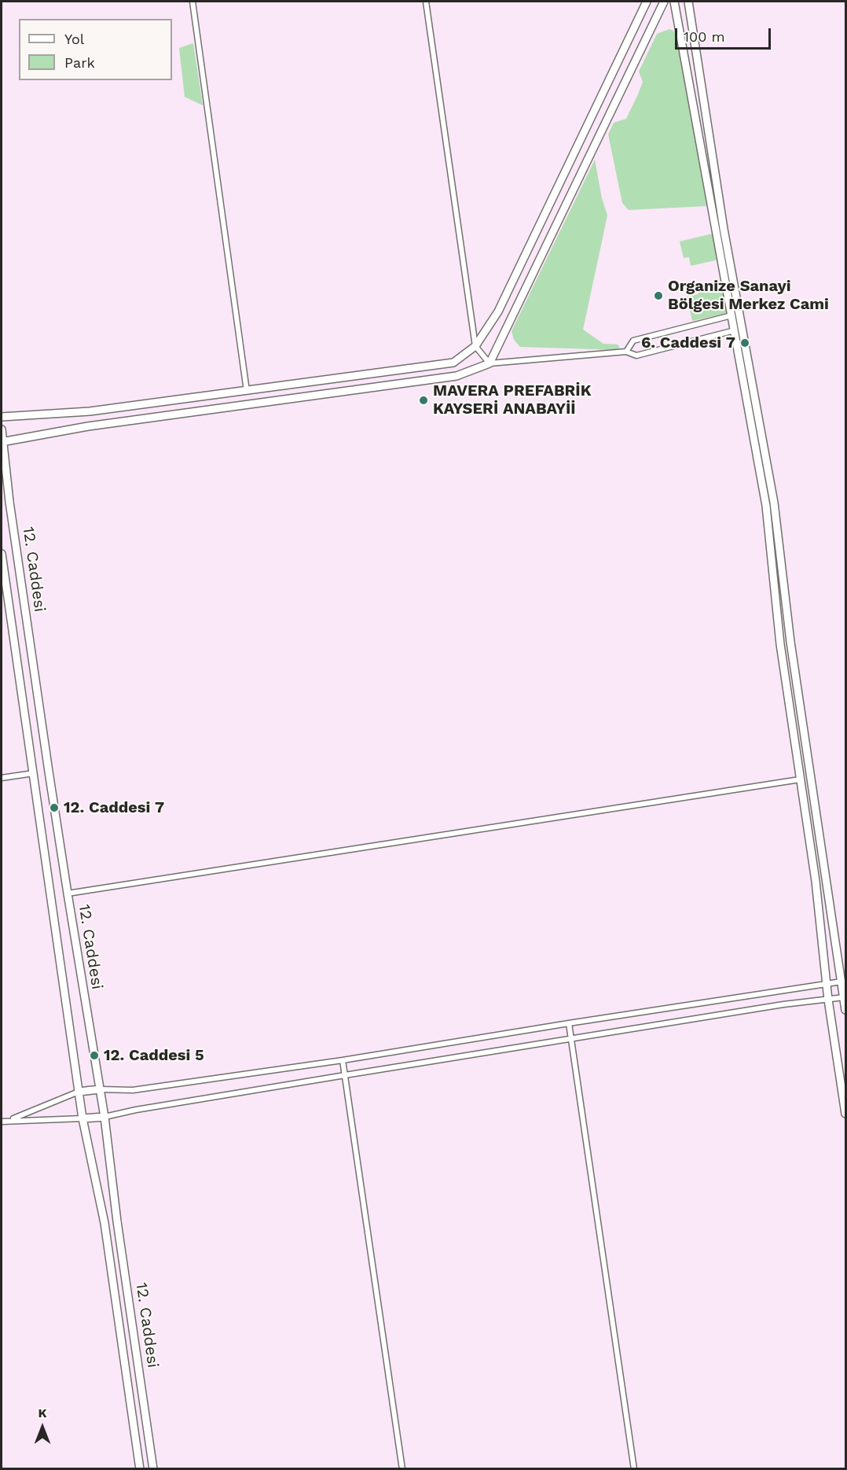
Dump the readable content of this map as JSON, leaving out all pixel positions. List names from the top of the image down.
{
  "streets": {
    "street": ["12. Caddesi"]
  },
  "places": [
    "Organize Sanayi Bölgesi Merkez Cami",
    "6. Caddesi 7",
    "MAVERA PREFABRİK KAYSERİ ANABAYİİ",
    "12. Caddesi 7",
    "12. Caddesi 5"
  ],
  "legend": ["Yol", "Park"],
  "scale_bar": "100 m",
  "north": "top"
}
